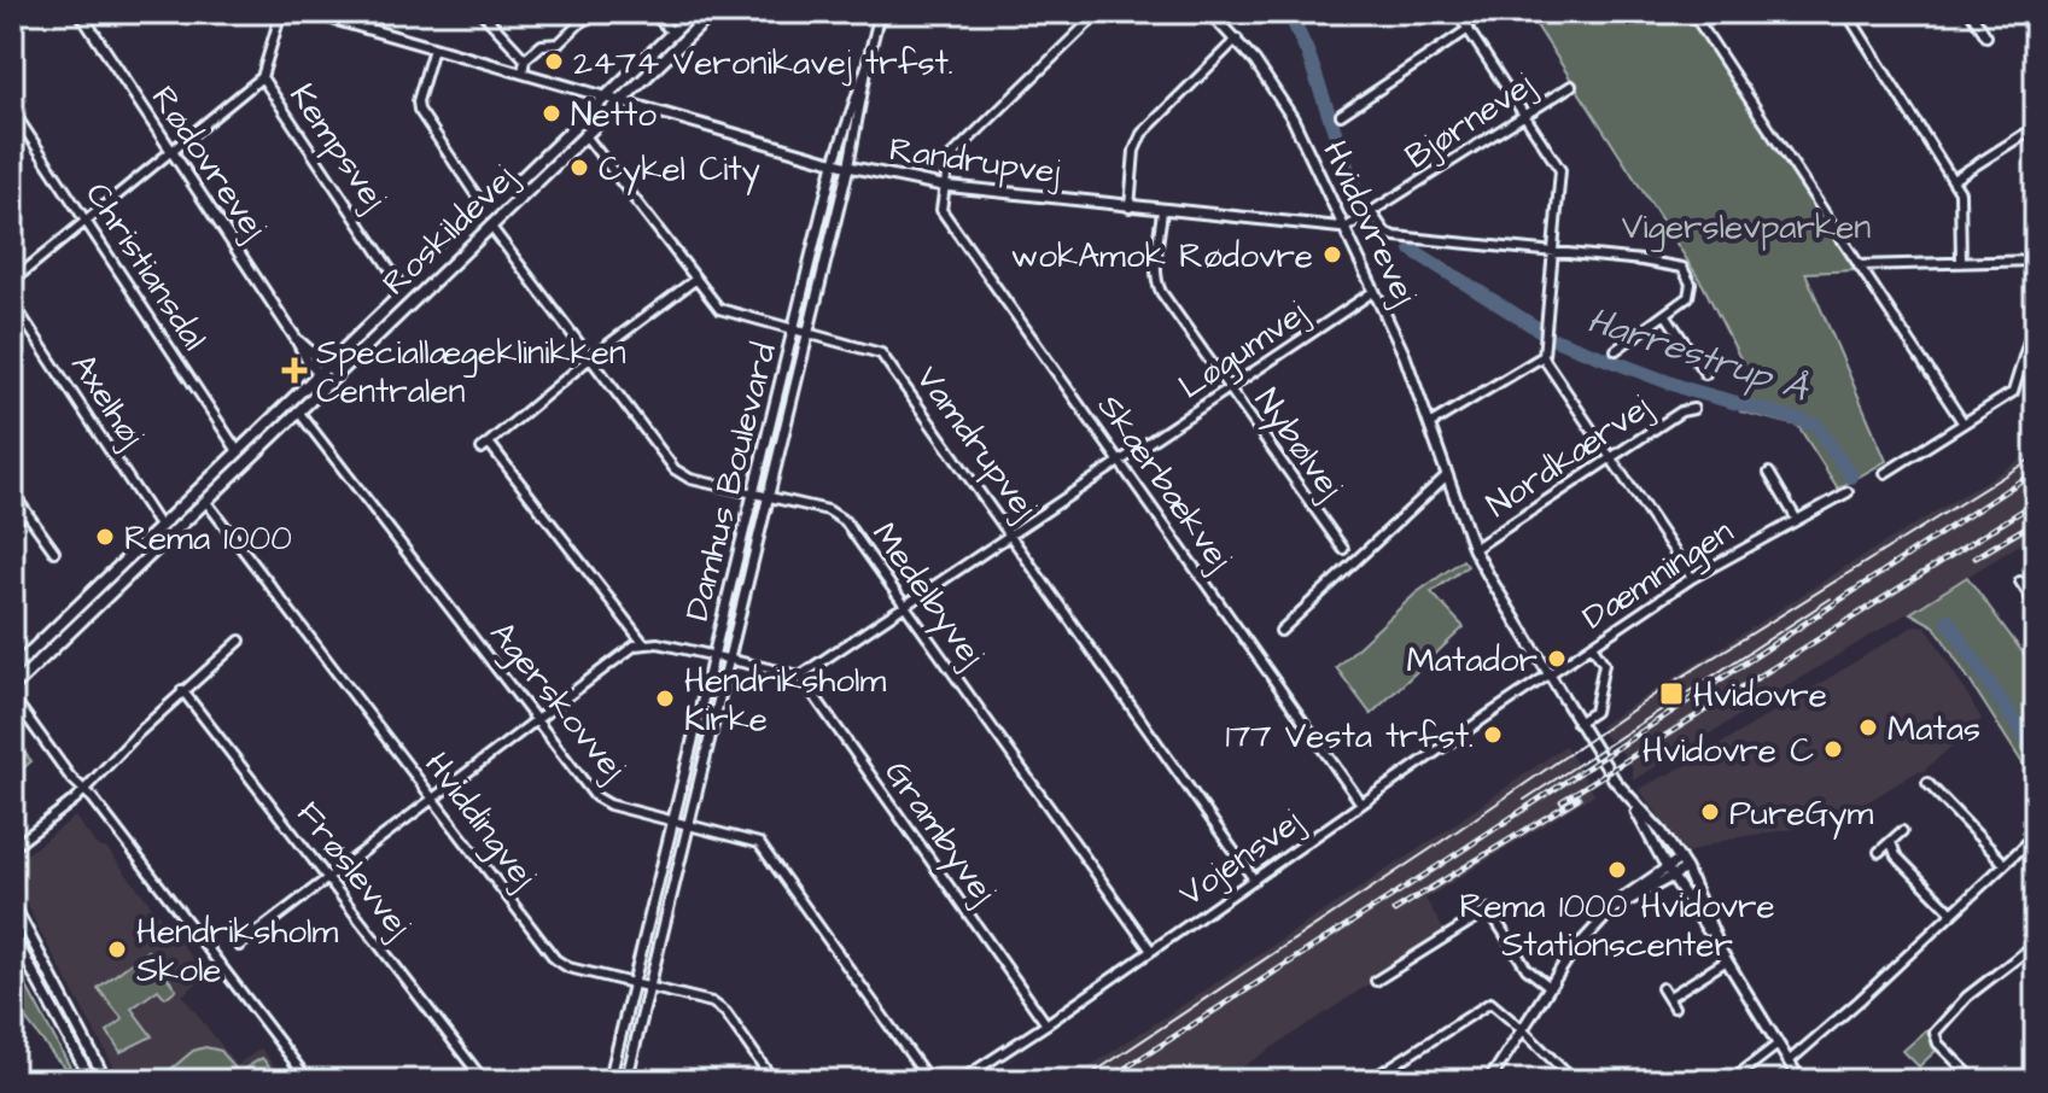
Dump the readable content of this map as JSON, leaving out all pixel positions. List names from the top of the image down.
{
  "streets": {
    "main road": ["Roskildevej"],
    "street": [
      "Bjørnevej",
      "Kempsvej",
      "Randrupvej",
      "Rødovrevej",
      "Hvidovrevej",
      "Christiansdal",
      "Løgumvej",
      "Axelhøj",
      "Vamdrupvej",
      "Nybølvej",
      "Nordkærvej",
      "Damhus Boulevard",
      "Skærbækvej",
      "Dæmningen",
      "Medelbyvej",
      "Agerskovvej",
      "Hviddingvej",
      "Grambyvej",
      "Vojensvej",
      "Frøslevvej"
    ]
  },
  "crossings": [
    ["Bjørnevej", "Randrupvej"],
    ["Bjørnevej", "Hvidovrevej"],
    ["Kempsvej", "Roskildevej"],
    ["Randrupvej", "Hvidovrevej"],
    ["Randrupvej", "Roskildevej"],
    ["Randrupvej", "Nybølvej"],
    ["Randrupvej", "Damhus Boulevard"],
    ["Randrupvej", "Skærbækvej"],
    ["Rødovrevej", "Roskildevej"],
    ["Hvidovrevej", "Løgumvej"],
    ["Hvidovrevej", "Nordkærvej"],
    ["Hvidovrevej", "Dæmningen"],
    ["Hvidovrevej", "Vojensvej"],
    ["Roskildevej", "Christiansdal"],
    ["Roskildevej", "Axelhøj"],
    ["Roskildevej", "Vamdrupvej"],
    ["Roskildevej", "Medelbyvej"],
    ["Roskildevej", "Agerskovvej"],
    ["Roskildevej", "Hviddingvej"],
    ["Løgumvej", "Vamdrupvej"],
    ["Løgumvej", "Nybølvej"],
    ["Løgumvej", "Skærbækvej"],
    ["Løgumvej", "Medelbyvej"],
    ["Løgumvej", "Grambyvej"],
    ["Vamdrupvej", "Damhus Boulevard"],
    ["Vamdrupvej", "Vojensvej"],
    ["Damhus Boulevard", "Medelbyvej"],
    ["Damhus Boulevard", "Agerskovvej"],
    ["Damhus Boulevard", "Hviddingvej"],
    ["Skærbækvej", "Vojensvej"],
    ["Dæmningen", "Vojensvej"],
    ["Medelbyvej", "Vojensvej"],
    ["Grambyvej", "Vojensvej"]
  ],
  "water": ["Harrestrup Å"],
  "parks": ["Vigerslevparken"],
  "places": {
    "other": [
      "2474 Veronikavej trfst.",
      "Netto",
      "Cykel City",
      "wokAmok Rødovre",
      "Rema 1000",
      "Matador",
      "Hendriksholm Kirke",
      "Matas",
      "177 Vesta trfst.",
      "Hvidovre C",
      "PureGym",
      "Rema 1000 Hvidovre Stationscenter",
      "Hendriksholm Skole"
    ],
    "health": ["Speciallægeklinikken Centralen"],
    "transit": ["Hvidovre"]
  }
}
